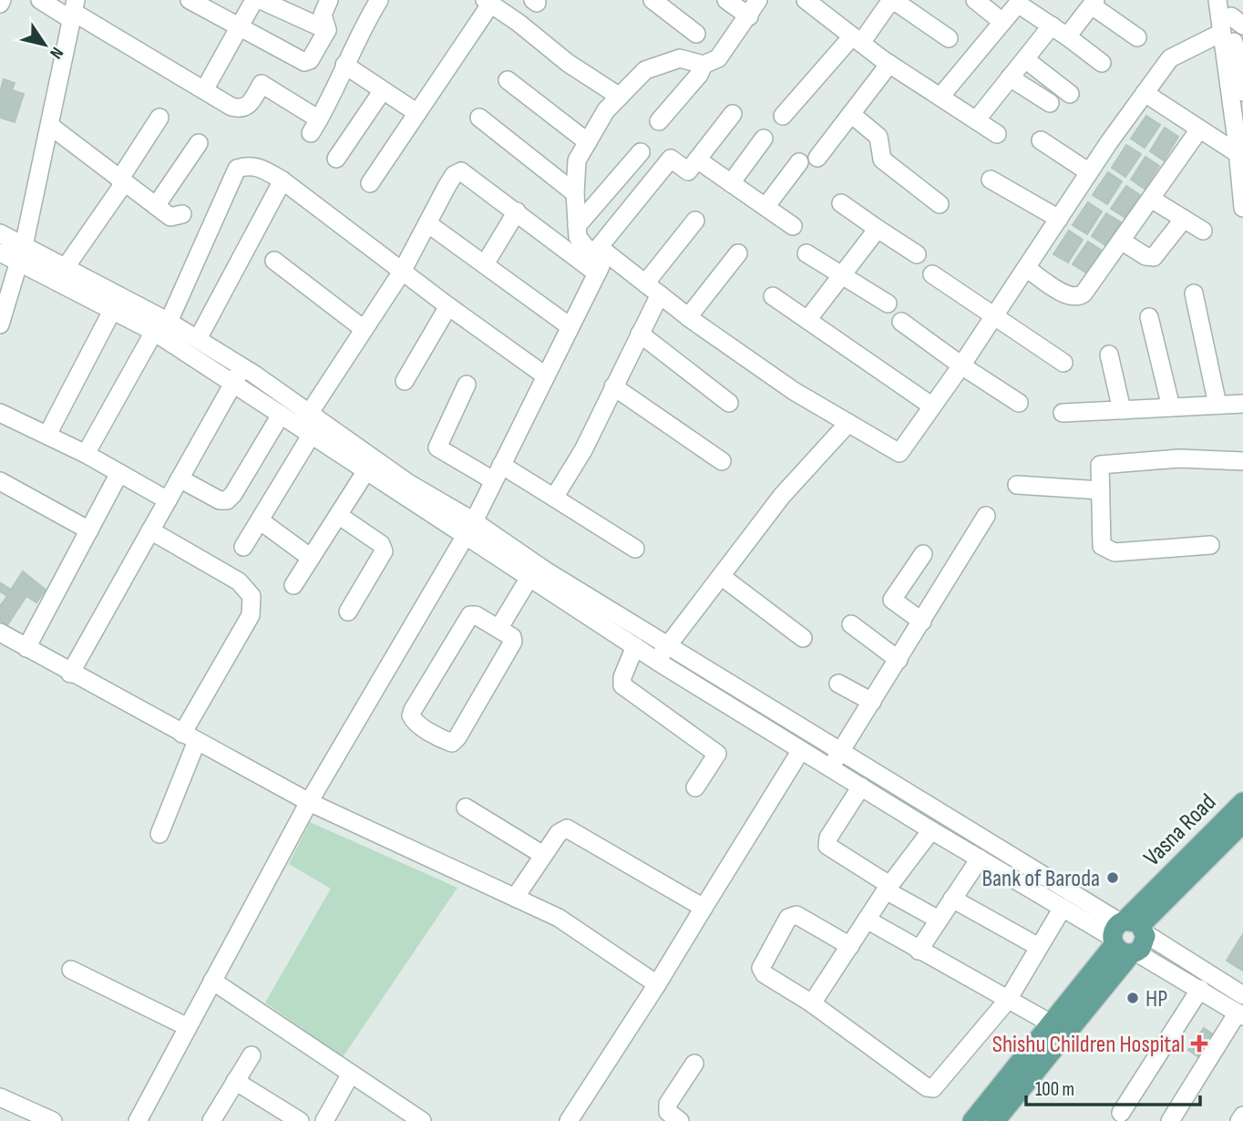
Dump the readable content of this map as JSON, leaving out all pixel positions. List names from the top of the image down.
{
  "streets": {
    "main road": ["Vasna Road"]
  },
  "places": {
    "other": ["Bank of Baroda", "HP"],
    "health": ["Shishu Children Hospital"]
  },
  "scale_bar": "100 m",
  "north": "bottom right"
}
